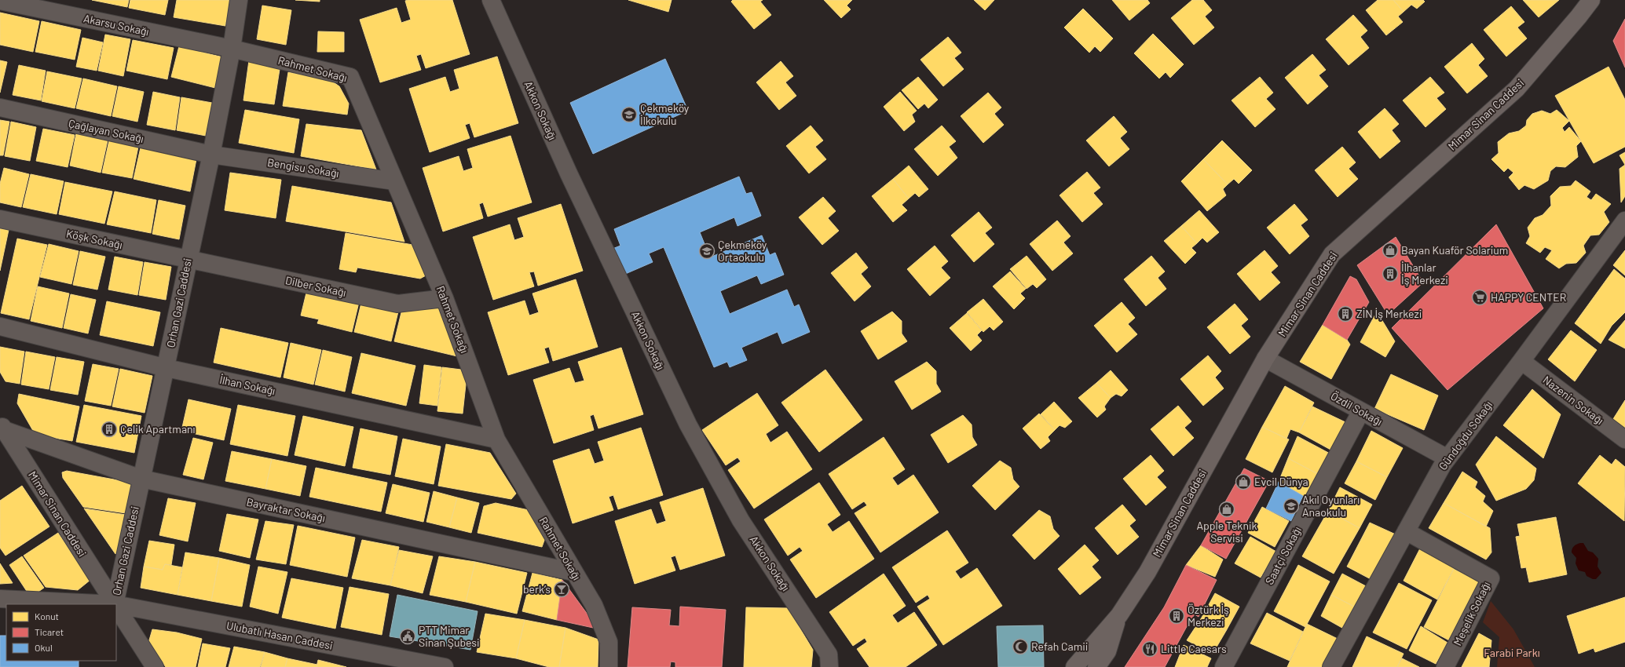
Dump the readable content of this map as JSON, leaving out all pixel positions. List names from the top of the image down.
{
  "streets": {
    "main road": ["Mimar Sinan Caddesi"],
    "street": [
      "Akarsu Sokağı",
      "Rahmet Sokağı",
      "Akkon Sokağı",
      "Çağlayan Sokağı",
      "Bengisu Sokağı",
      "Köşk Sokağı",
      "Dilber Sokağı",
      "Orhan Gazi Caddesi",
      "İlhan Sokağı",
      "Nazenin Sokağı",
      "Özdil Sokağı",
      "Gündoğdu Sokağı",
      "Bayraktar Sokağı",
      "Saatçi Sokağı",
      "Meşelik Sokağı",
      "Ulubatlı Hasan Caddesi"
    ]
  },
  "crossings": [
    ["Akarsu Sokağı", "Rahmet Sokağı"],
    ["Akarsu Sokağı", "Orhan Gazi Caddesi"],
    ["Rahmet Sokağı", "Bengisu Sokağı"],
    ["Rahmet Sokağı", "Dilber Sokağı"],
    ["Rahmet Sokağı", "Orhan Gazi Caddesi"],
    ["Rahmet Sokağı", "İlhan Sokağı"],
    ["Rahmet Sokağı", "Bayraktar Sokağı"],
    ["Mimar Sinan Caddesi", "Özdil Sokağı"],
    ["Mimar Sinan Caddesi", "Bayraktar Sokağı"],
    ["Çağlayan Sokağı", "Bengisu Sokağı"],
    ["Çağlayan Sokağı", "Orhan Gazi Caddesi"],
    ["Bengisu Sokağı", "Orhan Gazi Caddesi"],
    ["Köşk Sokağı", "Dilber Sokağı"],
    ["Köşk Sokağı", "Orhan Gazi Caddesi"],
    ["Dilber Sokağı", "Orhan Gazi Caddesi"],
    ["Orhan Gazi Caddesi", "İlhan Sokağı"],
    ["Orhan Gazi Caddesi", "Bayraktar Sokağı"],
    ["Nazenin Sokağı", "Gündoğdu Sokağı"],
    ["Özdil Sokağı", "Gündoğdu Sokağı"],
    ["Özdil Sokağı", "Saatçi Sokağı"],
    ["Gündoğdu Sokağı", "Meşelik Sokağı"]
  ],
  "parks": ["Farabi Parkı"],
  "places": {
    "school or university": ["Çekmeköy İlkokulu", "Çekmeköy Ortaokulu", "Akıl Oyunları Anaokulu"],
    "shop": ["Bayan Kuaför Solarium", "Evcil Dünya", "Apple Teknik Servisi"],
    "building": [
      "İlhanlar İş Merkezi",
      "ZİN İş Merkezi",
      "Çelik Apartmanı",
      "Öztürk İş Merkezi"
    ],
    "supermarket": ["HAPPY CENTER"],
    "bar": ["berk’s"],
    "public building": ["PTT Mimar Sinan Şubesi"],
    "mosque": ["Refah Camii"],
    "restaurant": ["Little Caesars"]
  },
  "legend": ["Konut", "Ticaret", "Okul"]
}
